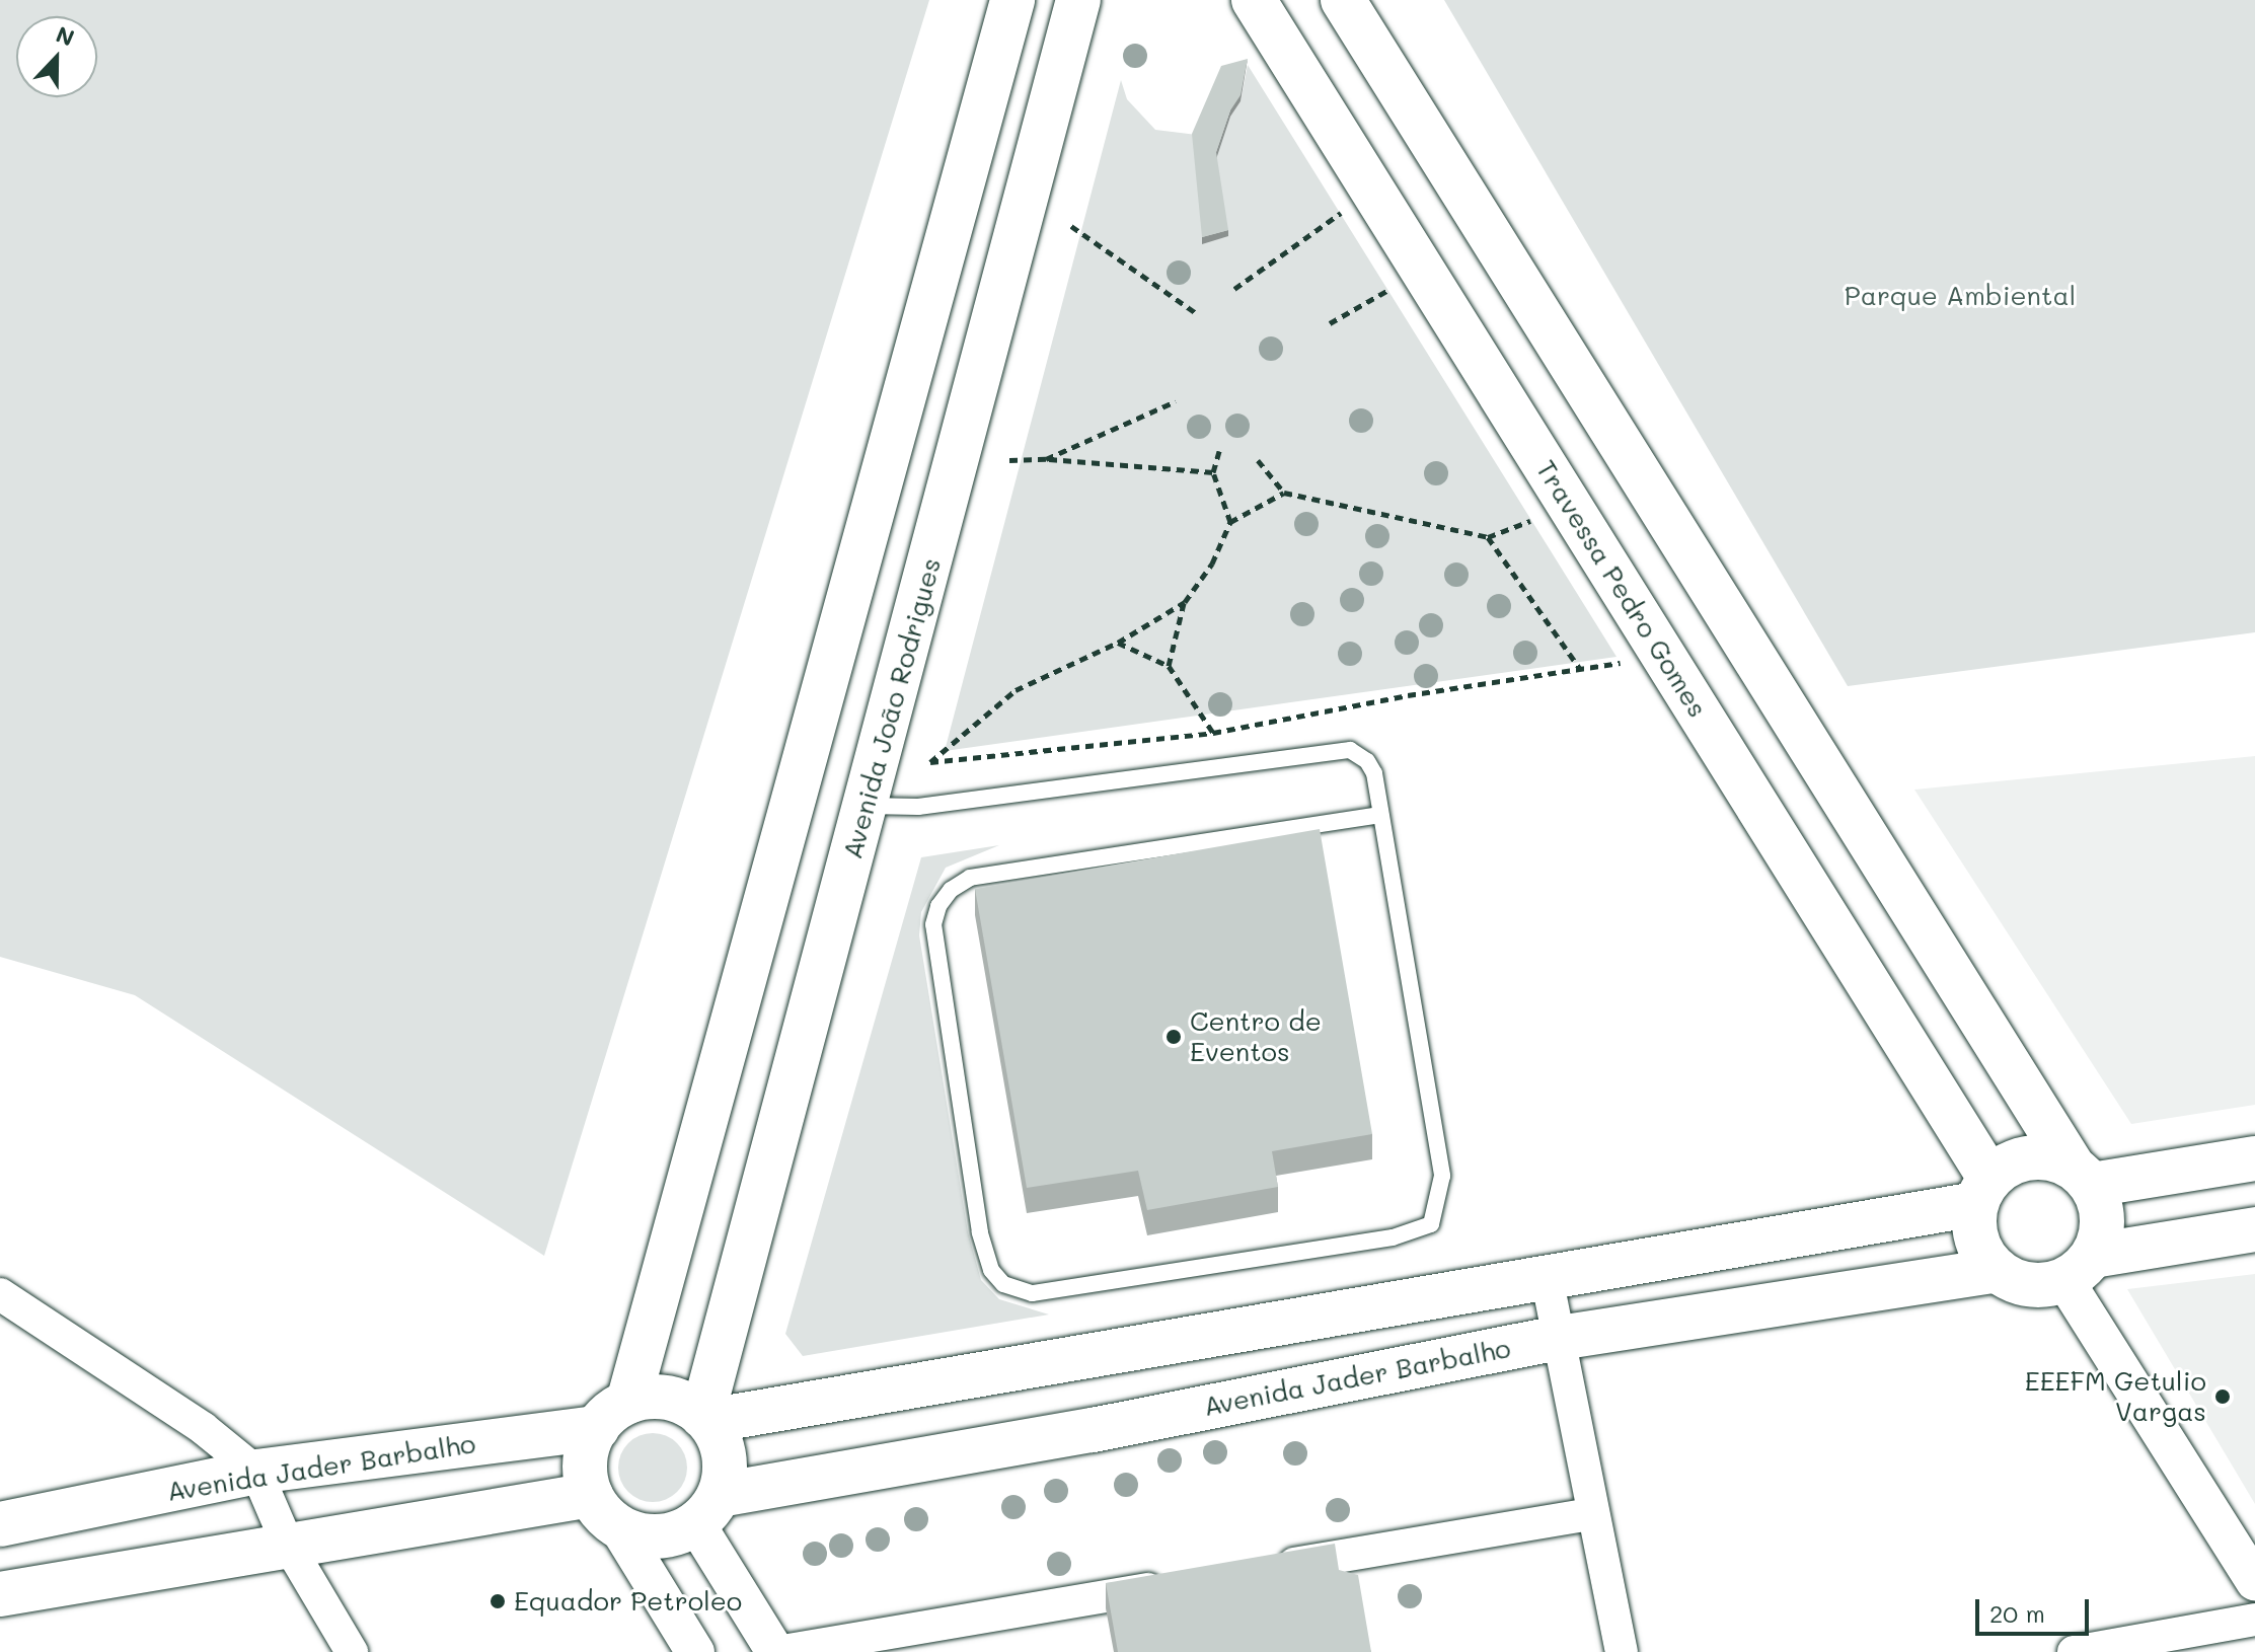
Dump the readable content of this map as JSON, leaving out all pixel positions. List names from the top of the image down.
{
  "streets": {
    "main road": ["Travessa Pedro Gomes", "Avenida João Rodrigues", "Avenida Jader Barbalho"]
  },
  "crossings": [
    ["Travessa Pedro Gomes", "Avenida Jader Barbalho"],
    ["Avenida João Rodrigues", "Avenida Jader Barbalho"]
  ],
  "parks": ["Parque Ambiental"],
  "places": ["Centro de Eventos", "EEEFM Getulio Vargas", "Equador Petroleo"],
  "scale_bar": "20 m",
  "north": "top"
}
